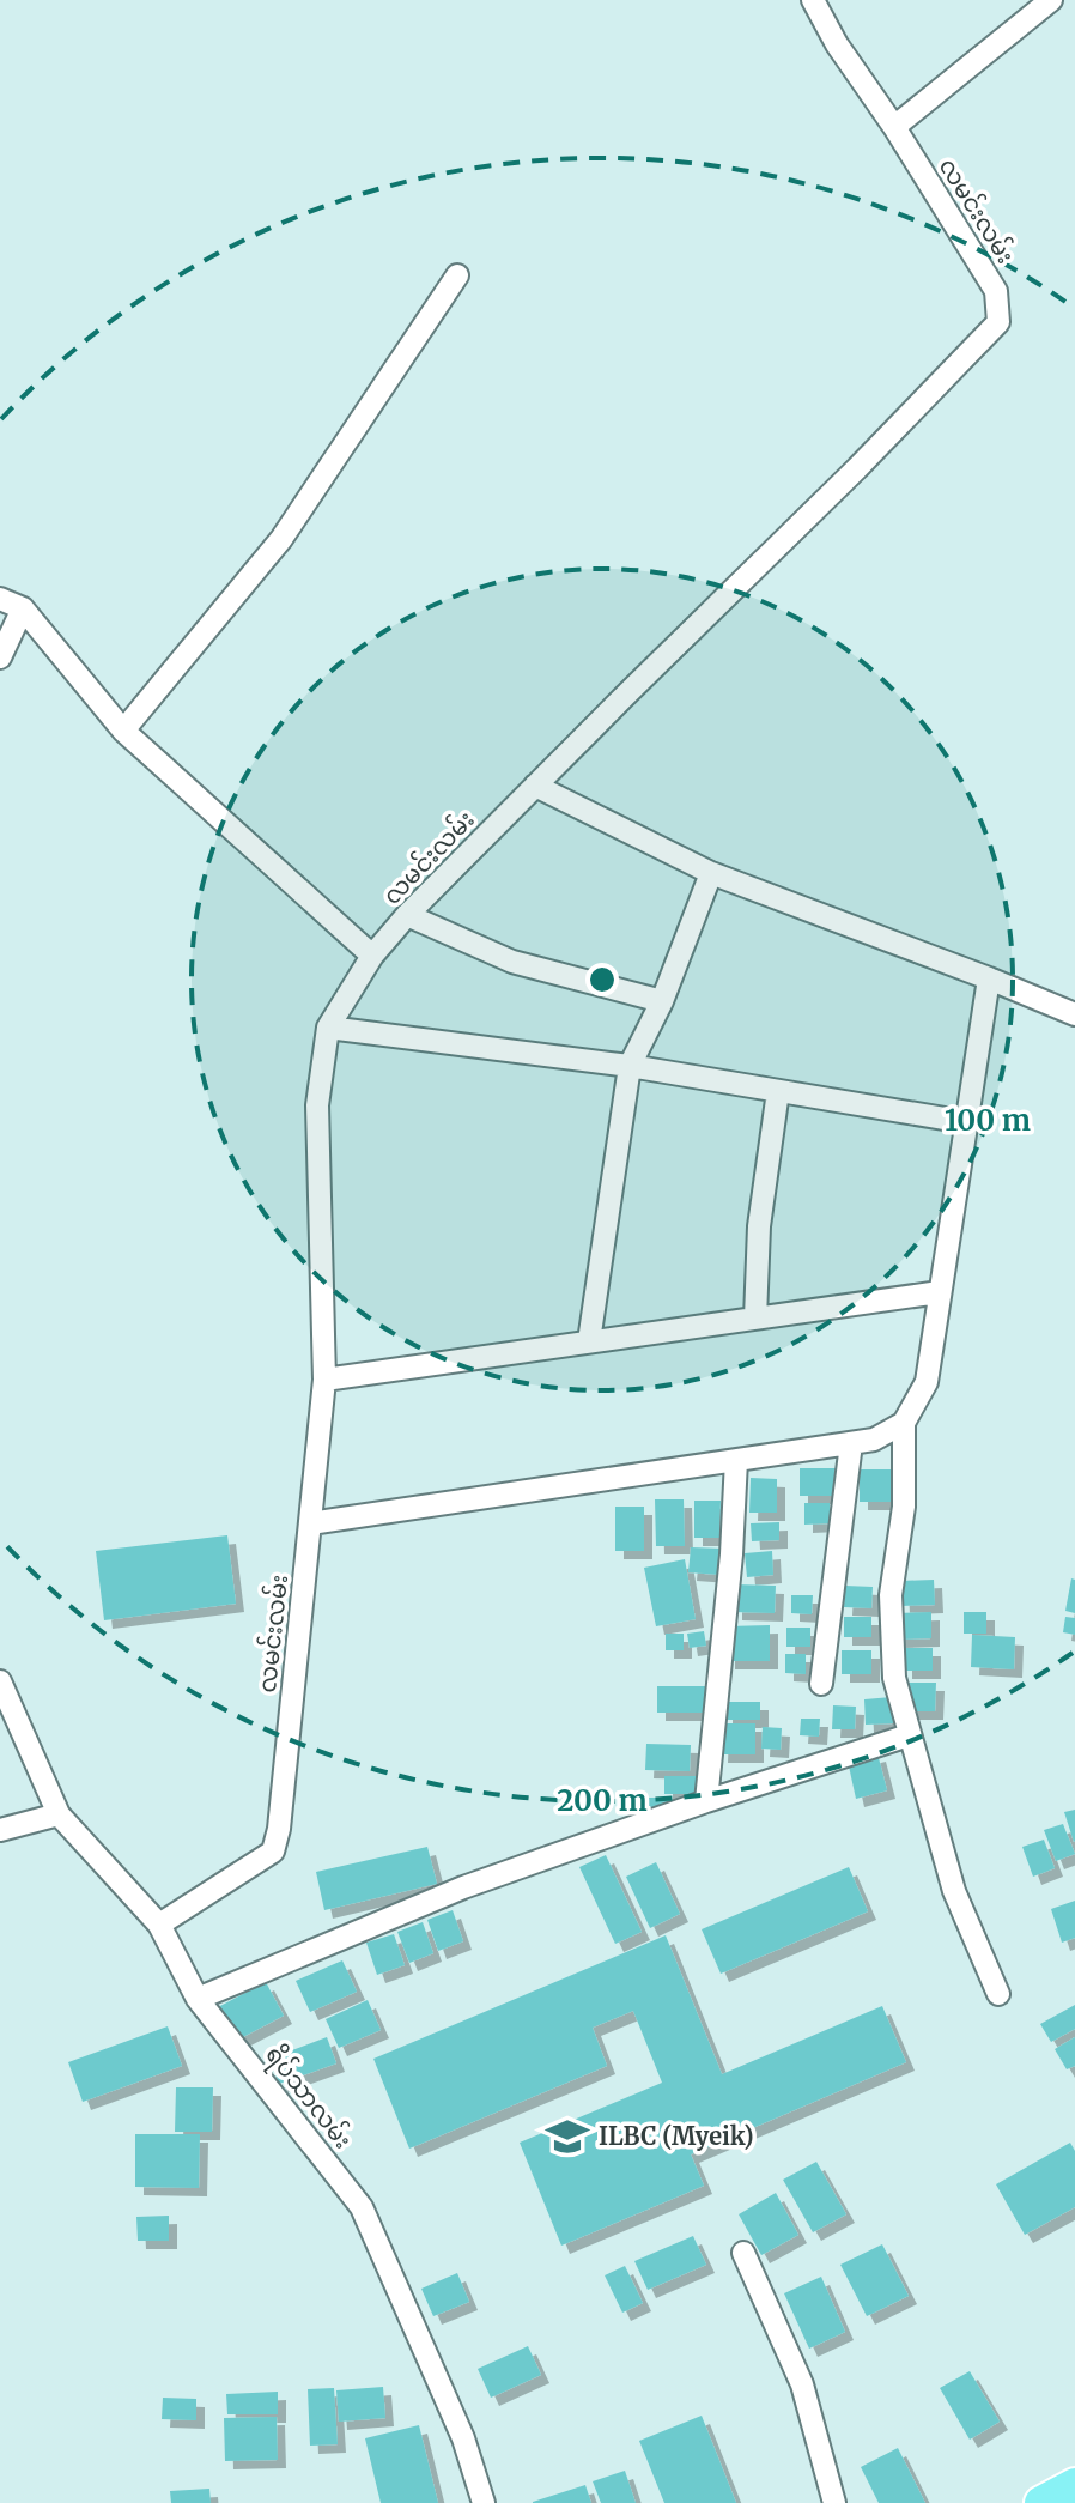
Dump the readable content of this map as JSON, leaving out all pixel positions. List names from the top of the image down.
{
  "streets": {
    "street": ["လမင်းလမ်း", "ရိပ်သာလမ်း"]
  },
  "crossings": [
    ["လမင်းလမ်း", "ရိပ်သာလမ်း"]
  ],
  "places": {
    "school or university": ["ILBC (Myeik)"]
  },
  "rings": ["100 m", "200 m"]
}
